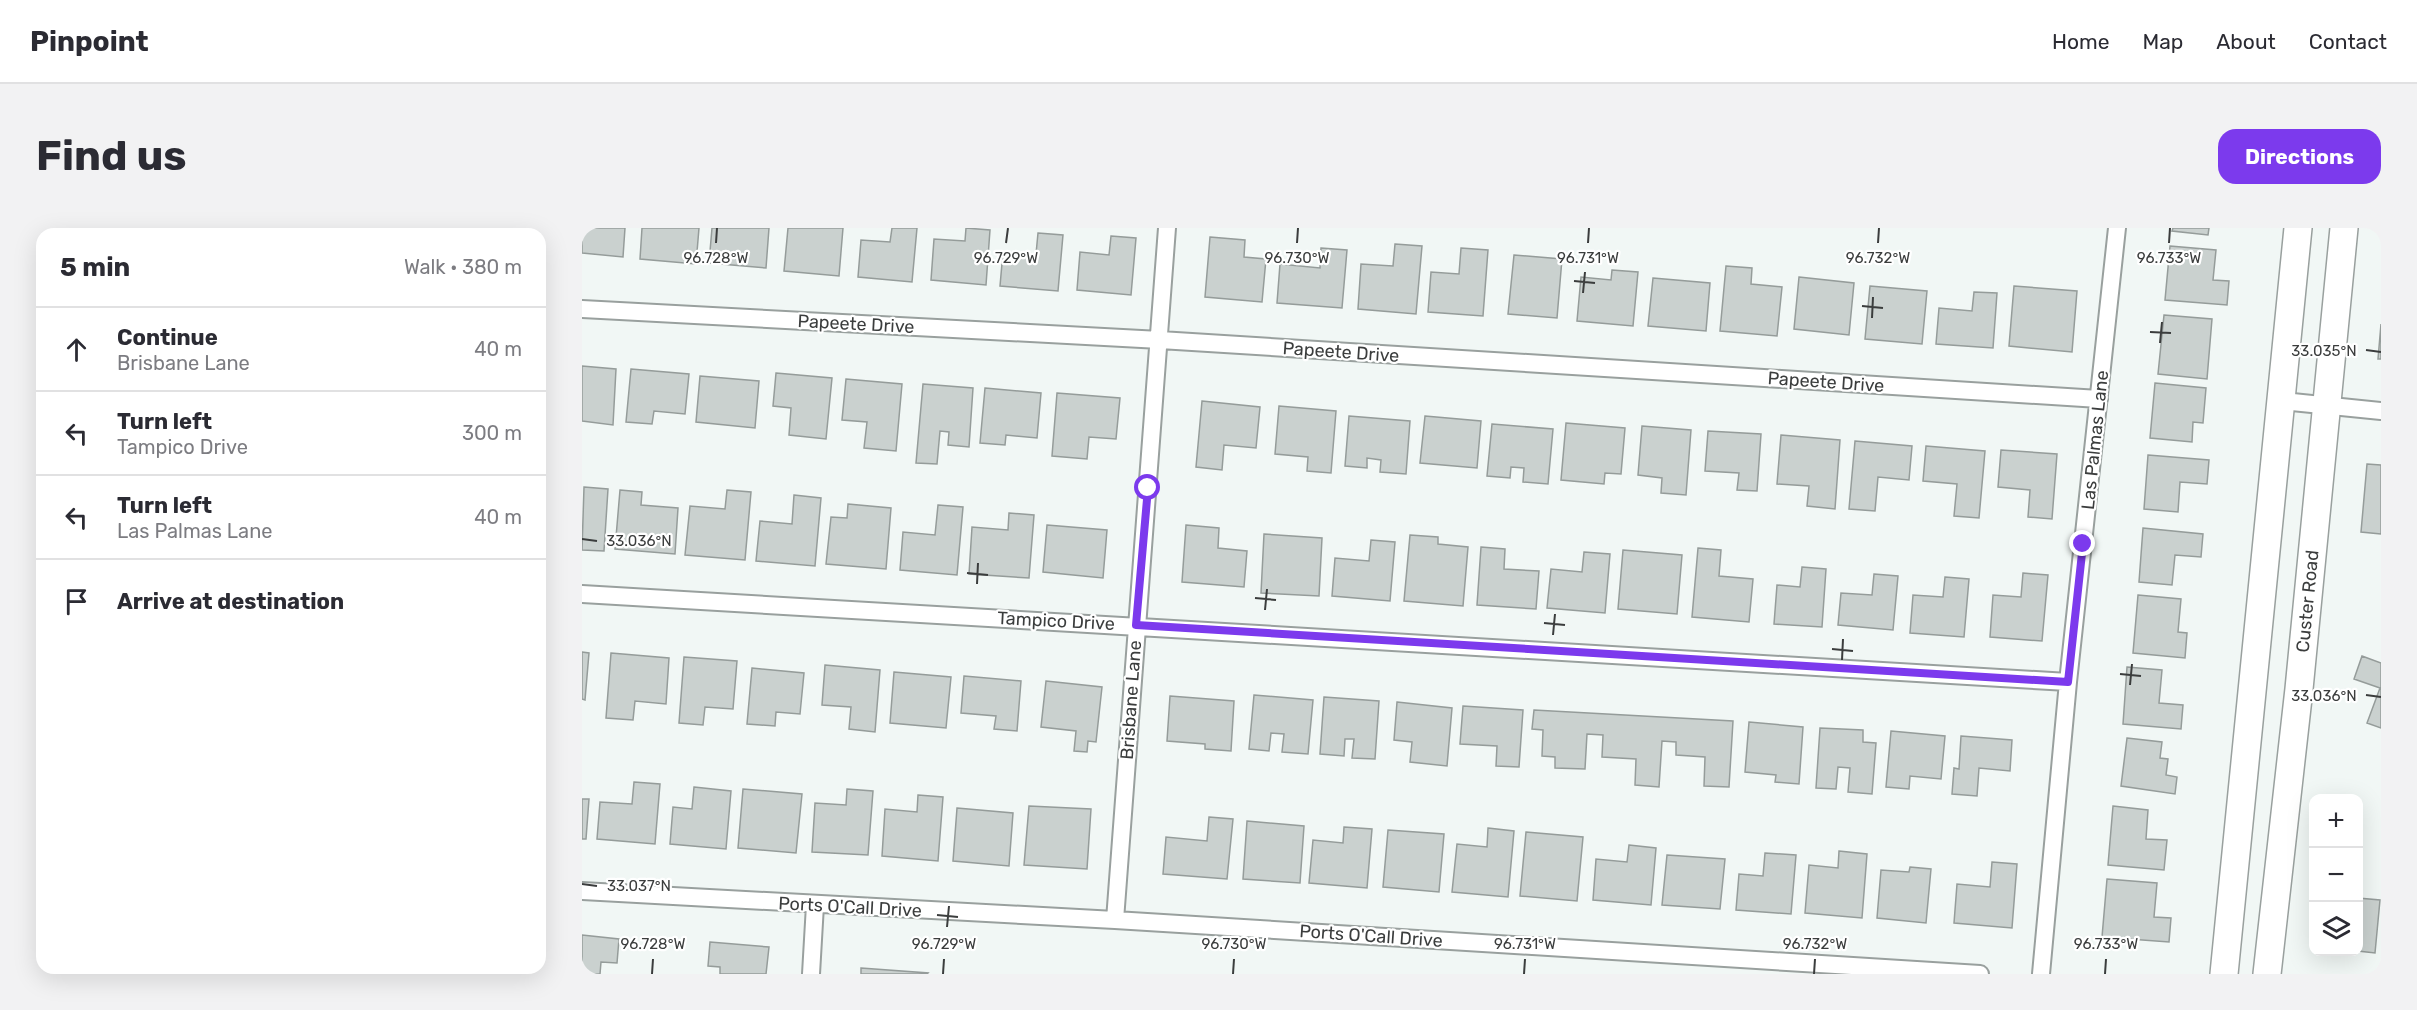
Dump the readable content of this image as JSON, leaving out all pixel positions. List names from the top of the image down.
{
  "streets": {
    "main road": ["Custer Road"],
    "street": [
      "Papeete Drive",
      "Las Palmas Lane",
      "Tampico Drive",
      "Brisbane Lane",
      "Ports O'Call Drive"
    ]
  },
  "crossings": [
    ["Papeete Drive", "Las Palmas Lane"],
    ["Papeete Drive", "Brisbane Lane"],
    ["Las Palmas Lane", "Tampico Drive"],
    ["Tampico Drive", "Brisbane Lane"],
    ["Brisbane Lane", "Ports O'Call Drive"]
  ],
  "page": {
    "header": "Pinpoint",
    "nav": [
      "Home",
      "Map",
      "About",
      "Contact"
    ],
    "buttons": "Directions",
    "title": "Find us",
    "heading": ["5 min", "Walk · 380 m"],
    "list": [
      ["Continue", "Brisbane Lane", "40 m"],
      ["Turn left", "Tampico Drive", "300 m"],
      ["Turn left", "Las Palmas Lane", "40 m"],
      "Arrive at destination"
    ],
    "map_buttons": ["+", "−"]
  },
  "coordinates": [
    "96.728°W",
    "96.729°W",
    "96.730°W",
    "96.731°W",
    "96.732°W",
    "96.733°W",
    "33.035°N",
    "33.036°N",
    "33.037°N"
  ]
}
